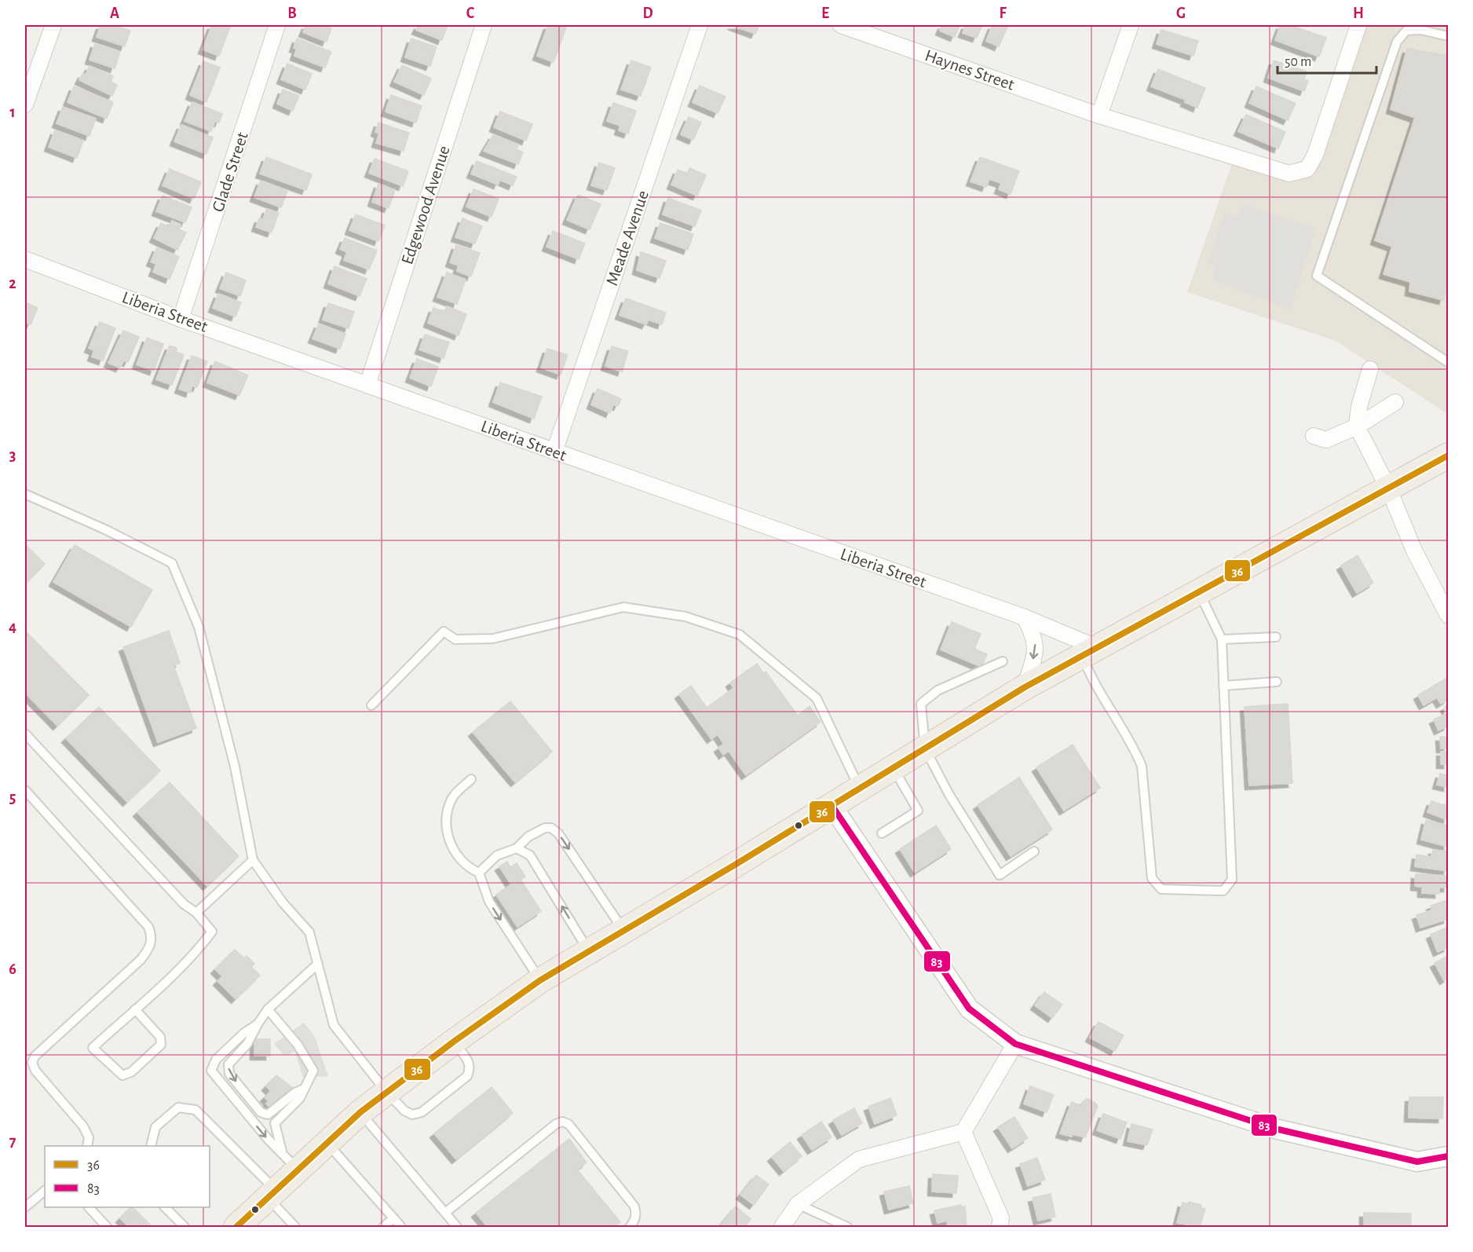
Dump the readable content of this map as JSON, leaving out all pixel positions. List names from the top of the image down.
{
  "streets": {
    "street": [
      "Haynes Street",
      "Glade Street",
      "Edgewood Avenue",
      "Meade Avenue",
      "Liberia Street"
    ]
  },
  "crossings": [
    ["Glade Street", "Liberia Street"],
    ["Edgewood Avenue", "Liberia Street"],
    ["Meade Avenue", "Liberia Street"]
  ],
  "lines": ["transit line 36", "transit line 83"],
  "legend": ["36", "83"],
  "scale_bar": "50 m",
  "grid": {
    "columns": [
      "A",
      "B",
      "C",
      "D",
      "E",
      "F",
      "G",
      "H"
    ],
    "rows": [
      "1",
      "2",
      "3",
      "4",
      "5",
      "6",
      "7"
    ]
  }
}
